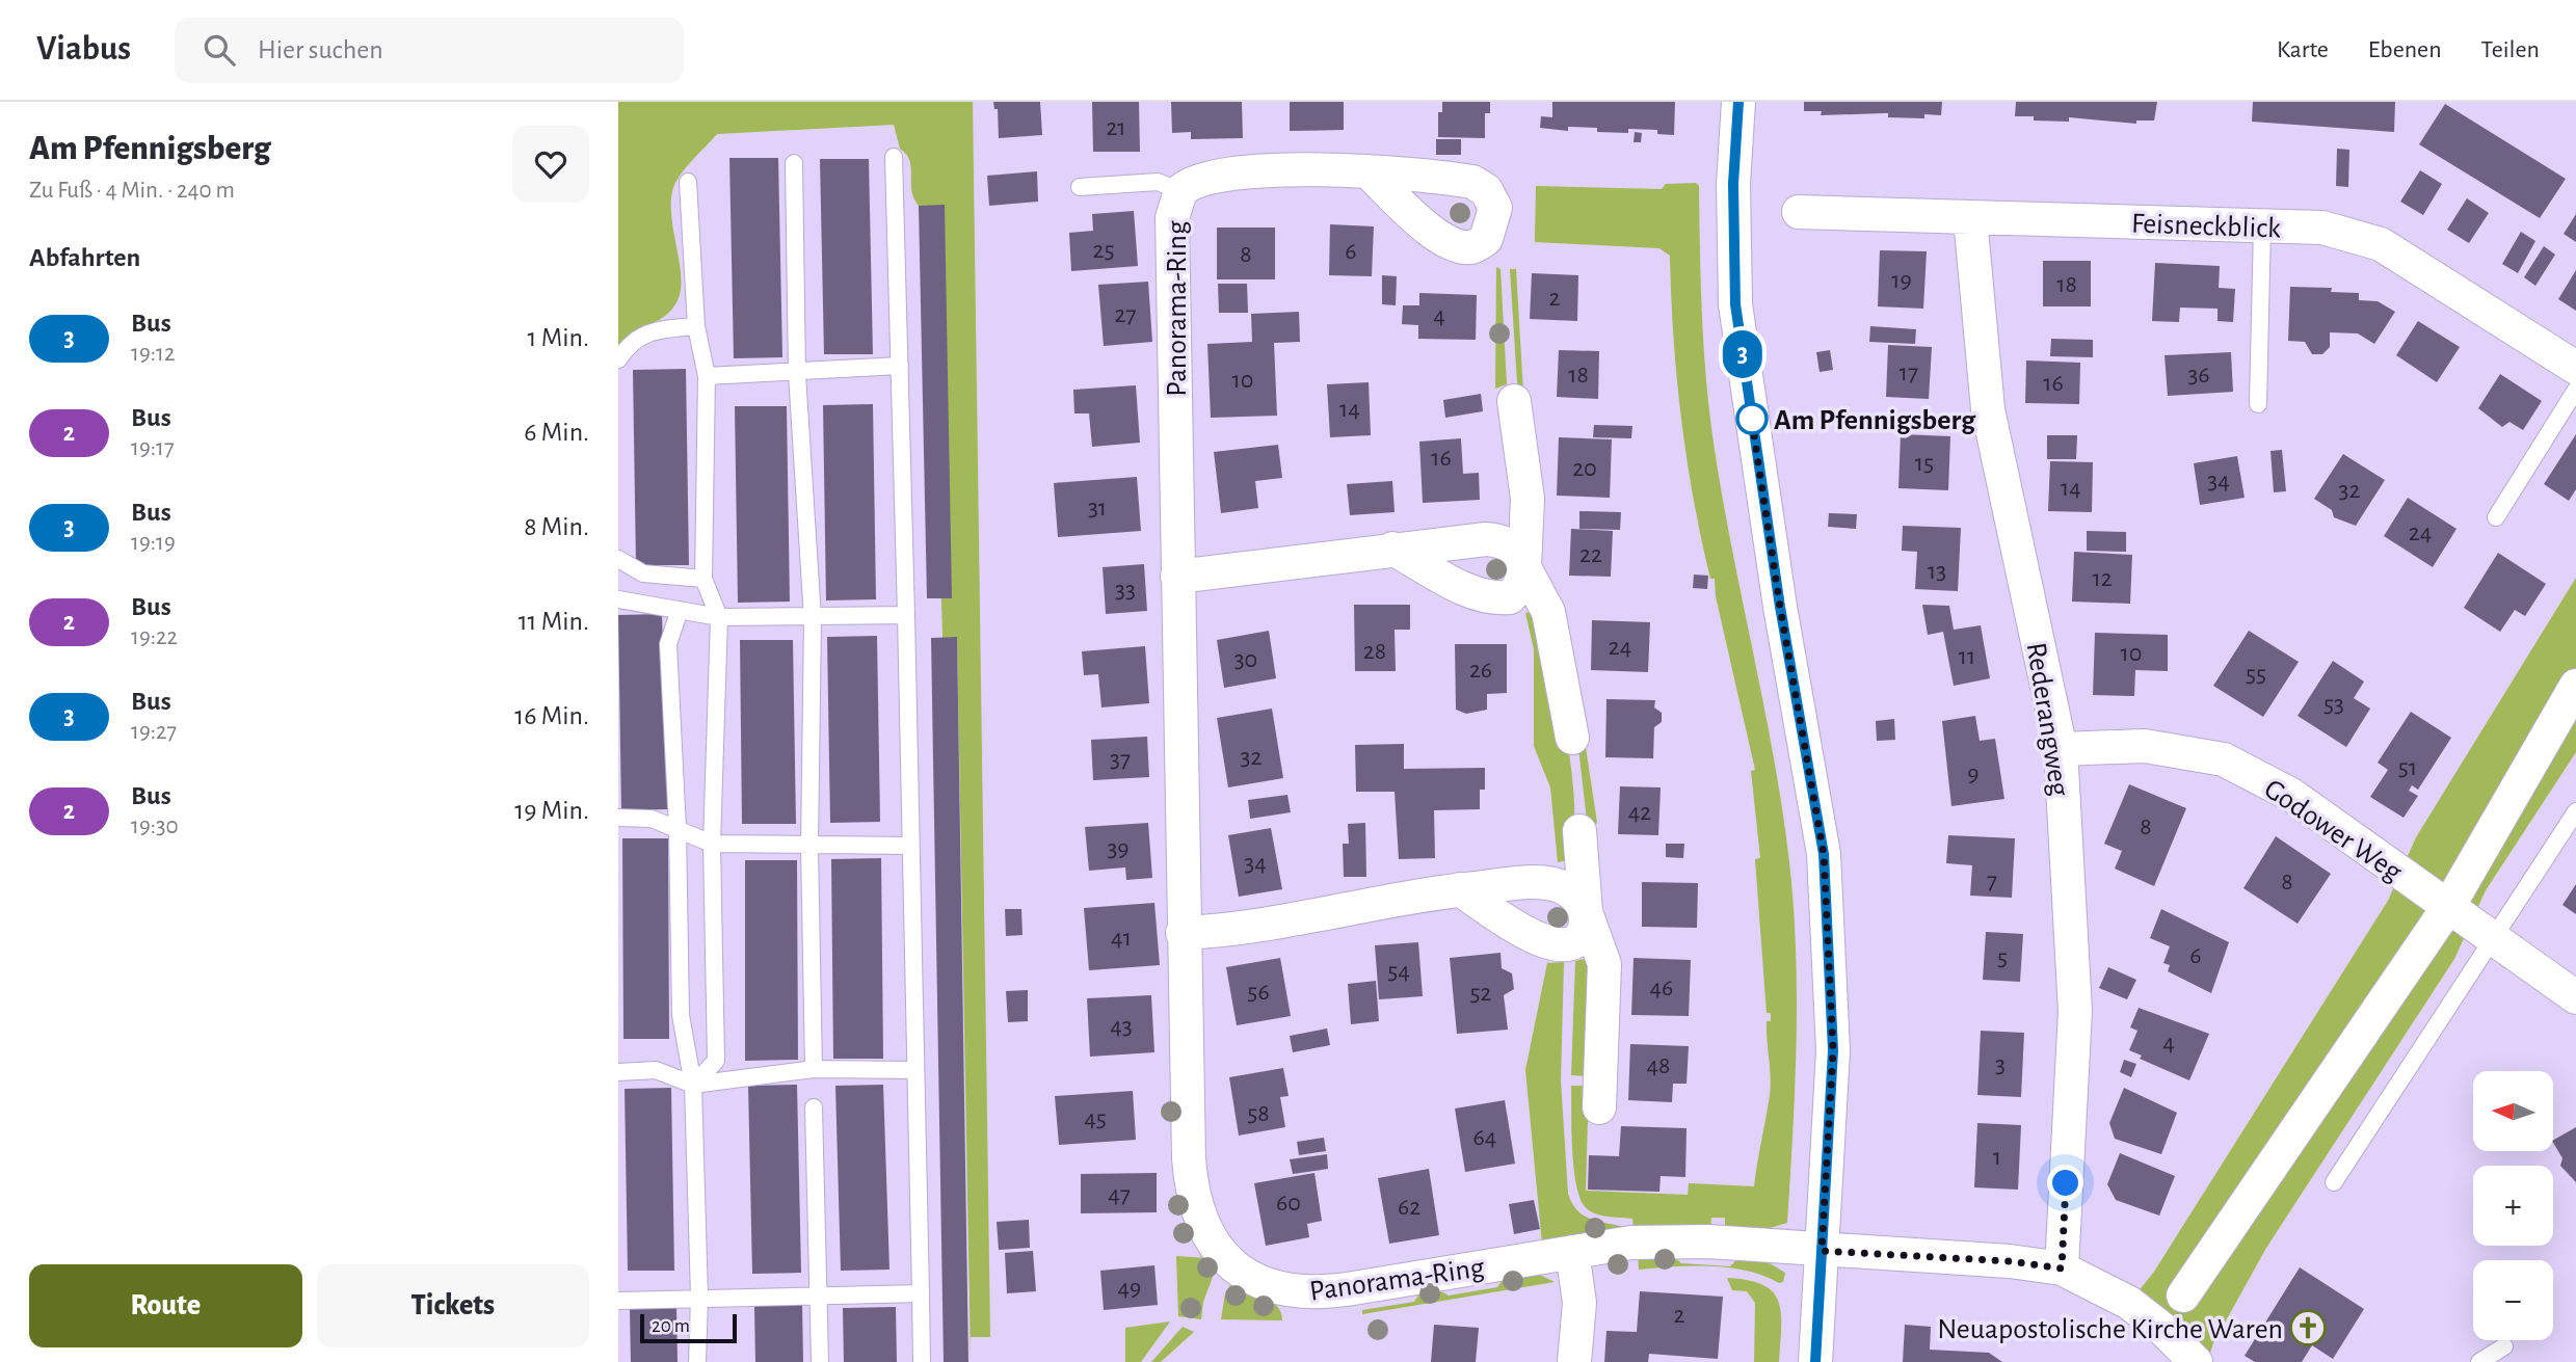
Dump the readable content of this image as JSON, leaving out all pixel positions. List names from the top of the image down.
{
  "streets": {
    "street": [
      "Feisneckblick",
      "Panorama-Ring",
      "Rederangweg",
      "Godower Weg"
    ]
  },
  "crossings": [
    ["Feisneckblick", "Rederangweg"],
    ["Panorama-Ring", "Rederangweg"],
    ["Rederangweg", "Godower Weg"]
  ],
  "places": {
    "other": ["Am Pfennigsberg"],
    "church": ["Neuapostolische Kirche Waren"]
  },
  "lines": ["bus line 3"],
  "house_numbers": [
    "21",
    "25",
    "6",
    "8",
    "19",
    "18",
    "2",
    "27",
    "4",
    "17",
    "18",
    "36",
    "10",
    "16",
    "14",
    "16",
    "15",
    "20",
    "34",
    "14",
    "32",
    "31",
    "24",
    "22",
    "13",
    "12",
    "33",
    "24",
    "28",
    "10",
    "11",
    "30",
    "26",
    "55",
    "53",
    "32",
    "37",
    "51",
    "9",
    "42",
    "8",
    "39",
    "34",
    "7",
    "8",
    "41",
    "6",
    "5",
    "54",
    "46",
    "56",
    "52",
    "43",
    "4",
    "3",
    "48",
    "58",
    "45",
    "64",
    "1",
    "47",
    "60",
    "62",
    "49",
    "2"
  ],
  "scale_bar": "20 m",
  "north": "left",
  "page": {
    "header": "Viabus",
    "search": "Hier suchen",
    "nav": ["Karte", "Ebenen", "Teilen"],
    "heading": [
      ["Am Pfennigsberg", "Zu Fuß · 4 Min. · 240 m"],
      "Abfahrten"
    ],
    "on_map": "3",
    "list": [
      {
        "mark": "3",
        "name": "Bus",
        "note": "19:12",
        "value": "1 Min."
      },
      {
        "mark": "2",
        "name": "Bus",
        "note": "19:17",
        "value": "6 Min."
      },
      {
        "mark": "3",
        "name": "Bus",
        "note": "19:19",
        "value": "8 Min."
      },
      {
        "mark": "2",
        "name": "Bus",
        "note": "19:22",
        "value": "11 Min."
      },
      {
        "mark": "3",
        "name": "Bus",
        "note": "19:27",
        "value": "16 Min."
      },
      {
        "mark": "2",
        "name": "Bus",
        "note": "19:30",
        "value": "19 Min."
      }
    ],
    "map_buttons": ["+", "−"],
    "buttons": ["Route", "Tickets"],
    "scale": "20 m"
  }
}
